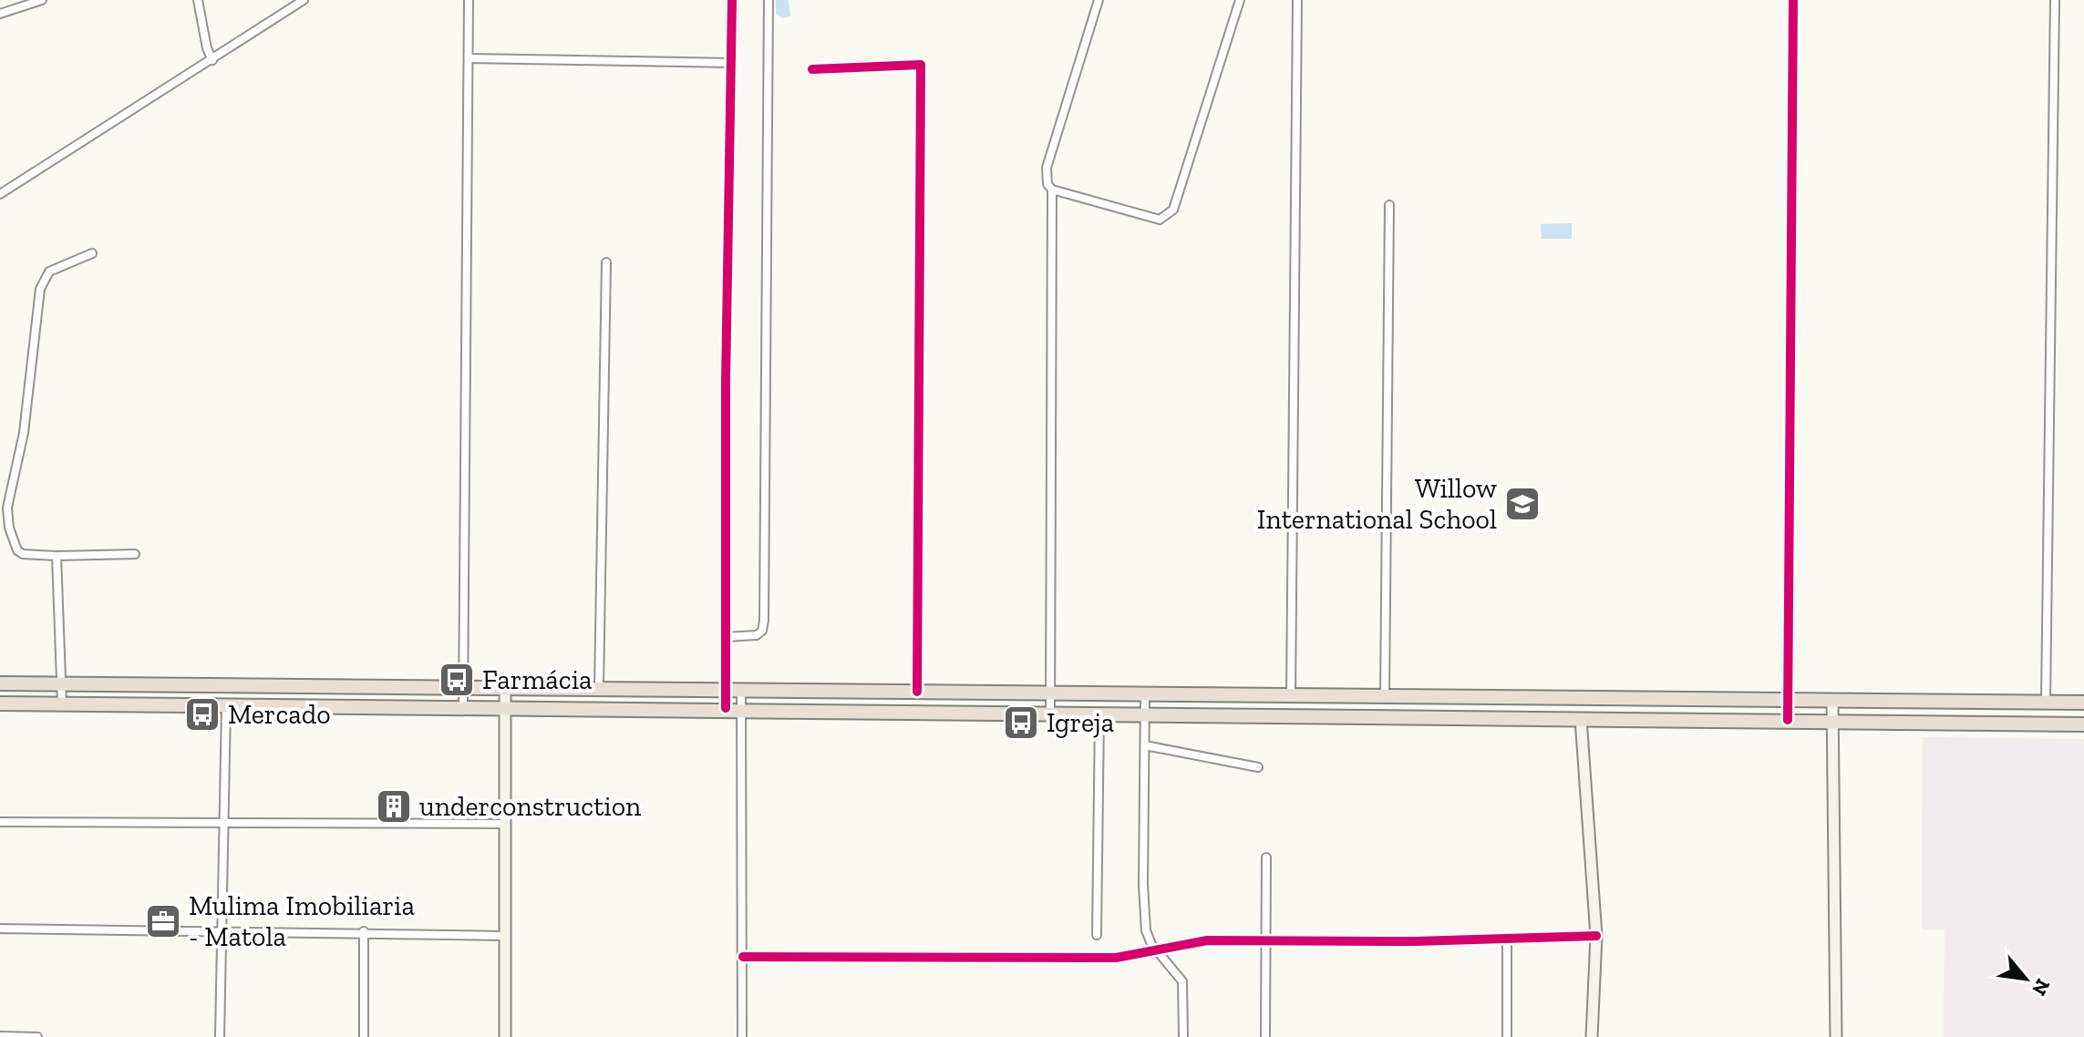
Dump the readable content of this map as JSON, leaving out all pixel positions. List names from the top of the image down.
{
  "places": {
    "school or university": ["Willow International School"],
    "bus stop": ["Farmácia", "Mercado", "Igreja"],
    "building": ["underconstruction"],
    "office": ["Mulima Imobiliaria - Matola"]
  },
  "north": "bottom right"
}
